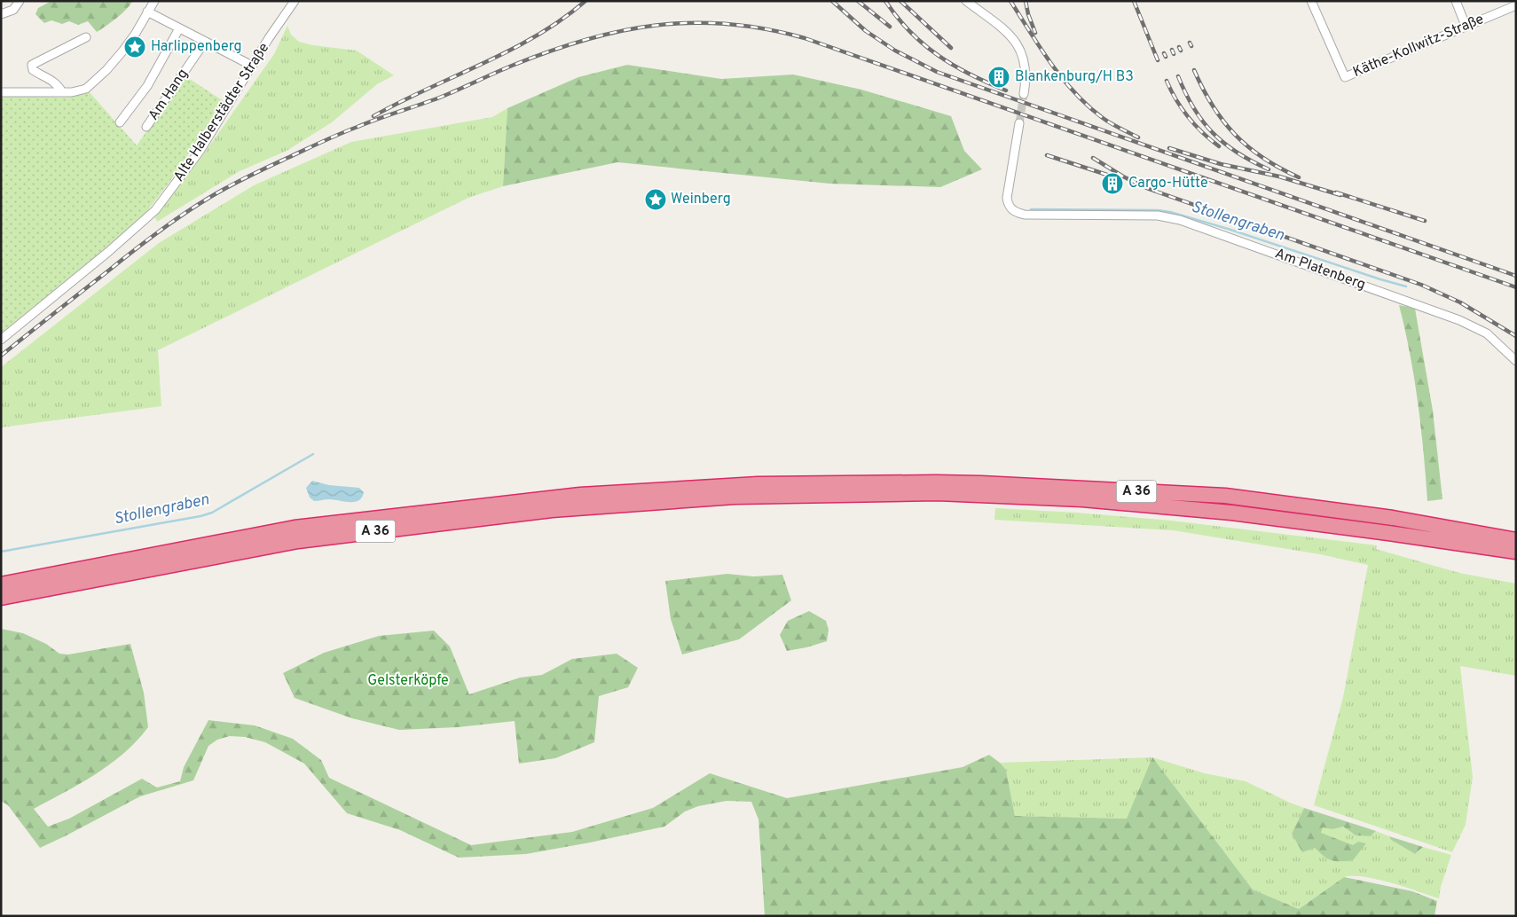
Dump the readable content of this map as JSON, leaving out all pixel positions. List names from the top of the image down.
{
  "streets": {
    "highway": ["A 36"],
    "street": [
      "Käthe-Kollwitz-Straße",
      "Am Hang",
      "Alte Halberstädter Straße",
      "Am Platenberg"
    ]
  },
  "water": ["Stollengraben"],
  "parks": ["Gelsterköpfe"],
  "places": {
    "place": ["Harlippenberg", "Weinberg"],
    "building": ["Blankenburg/H B3", "Cargo-Hütte"]
  }
}
